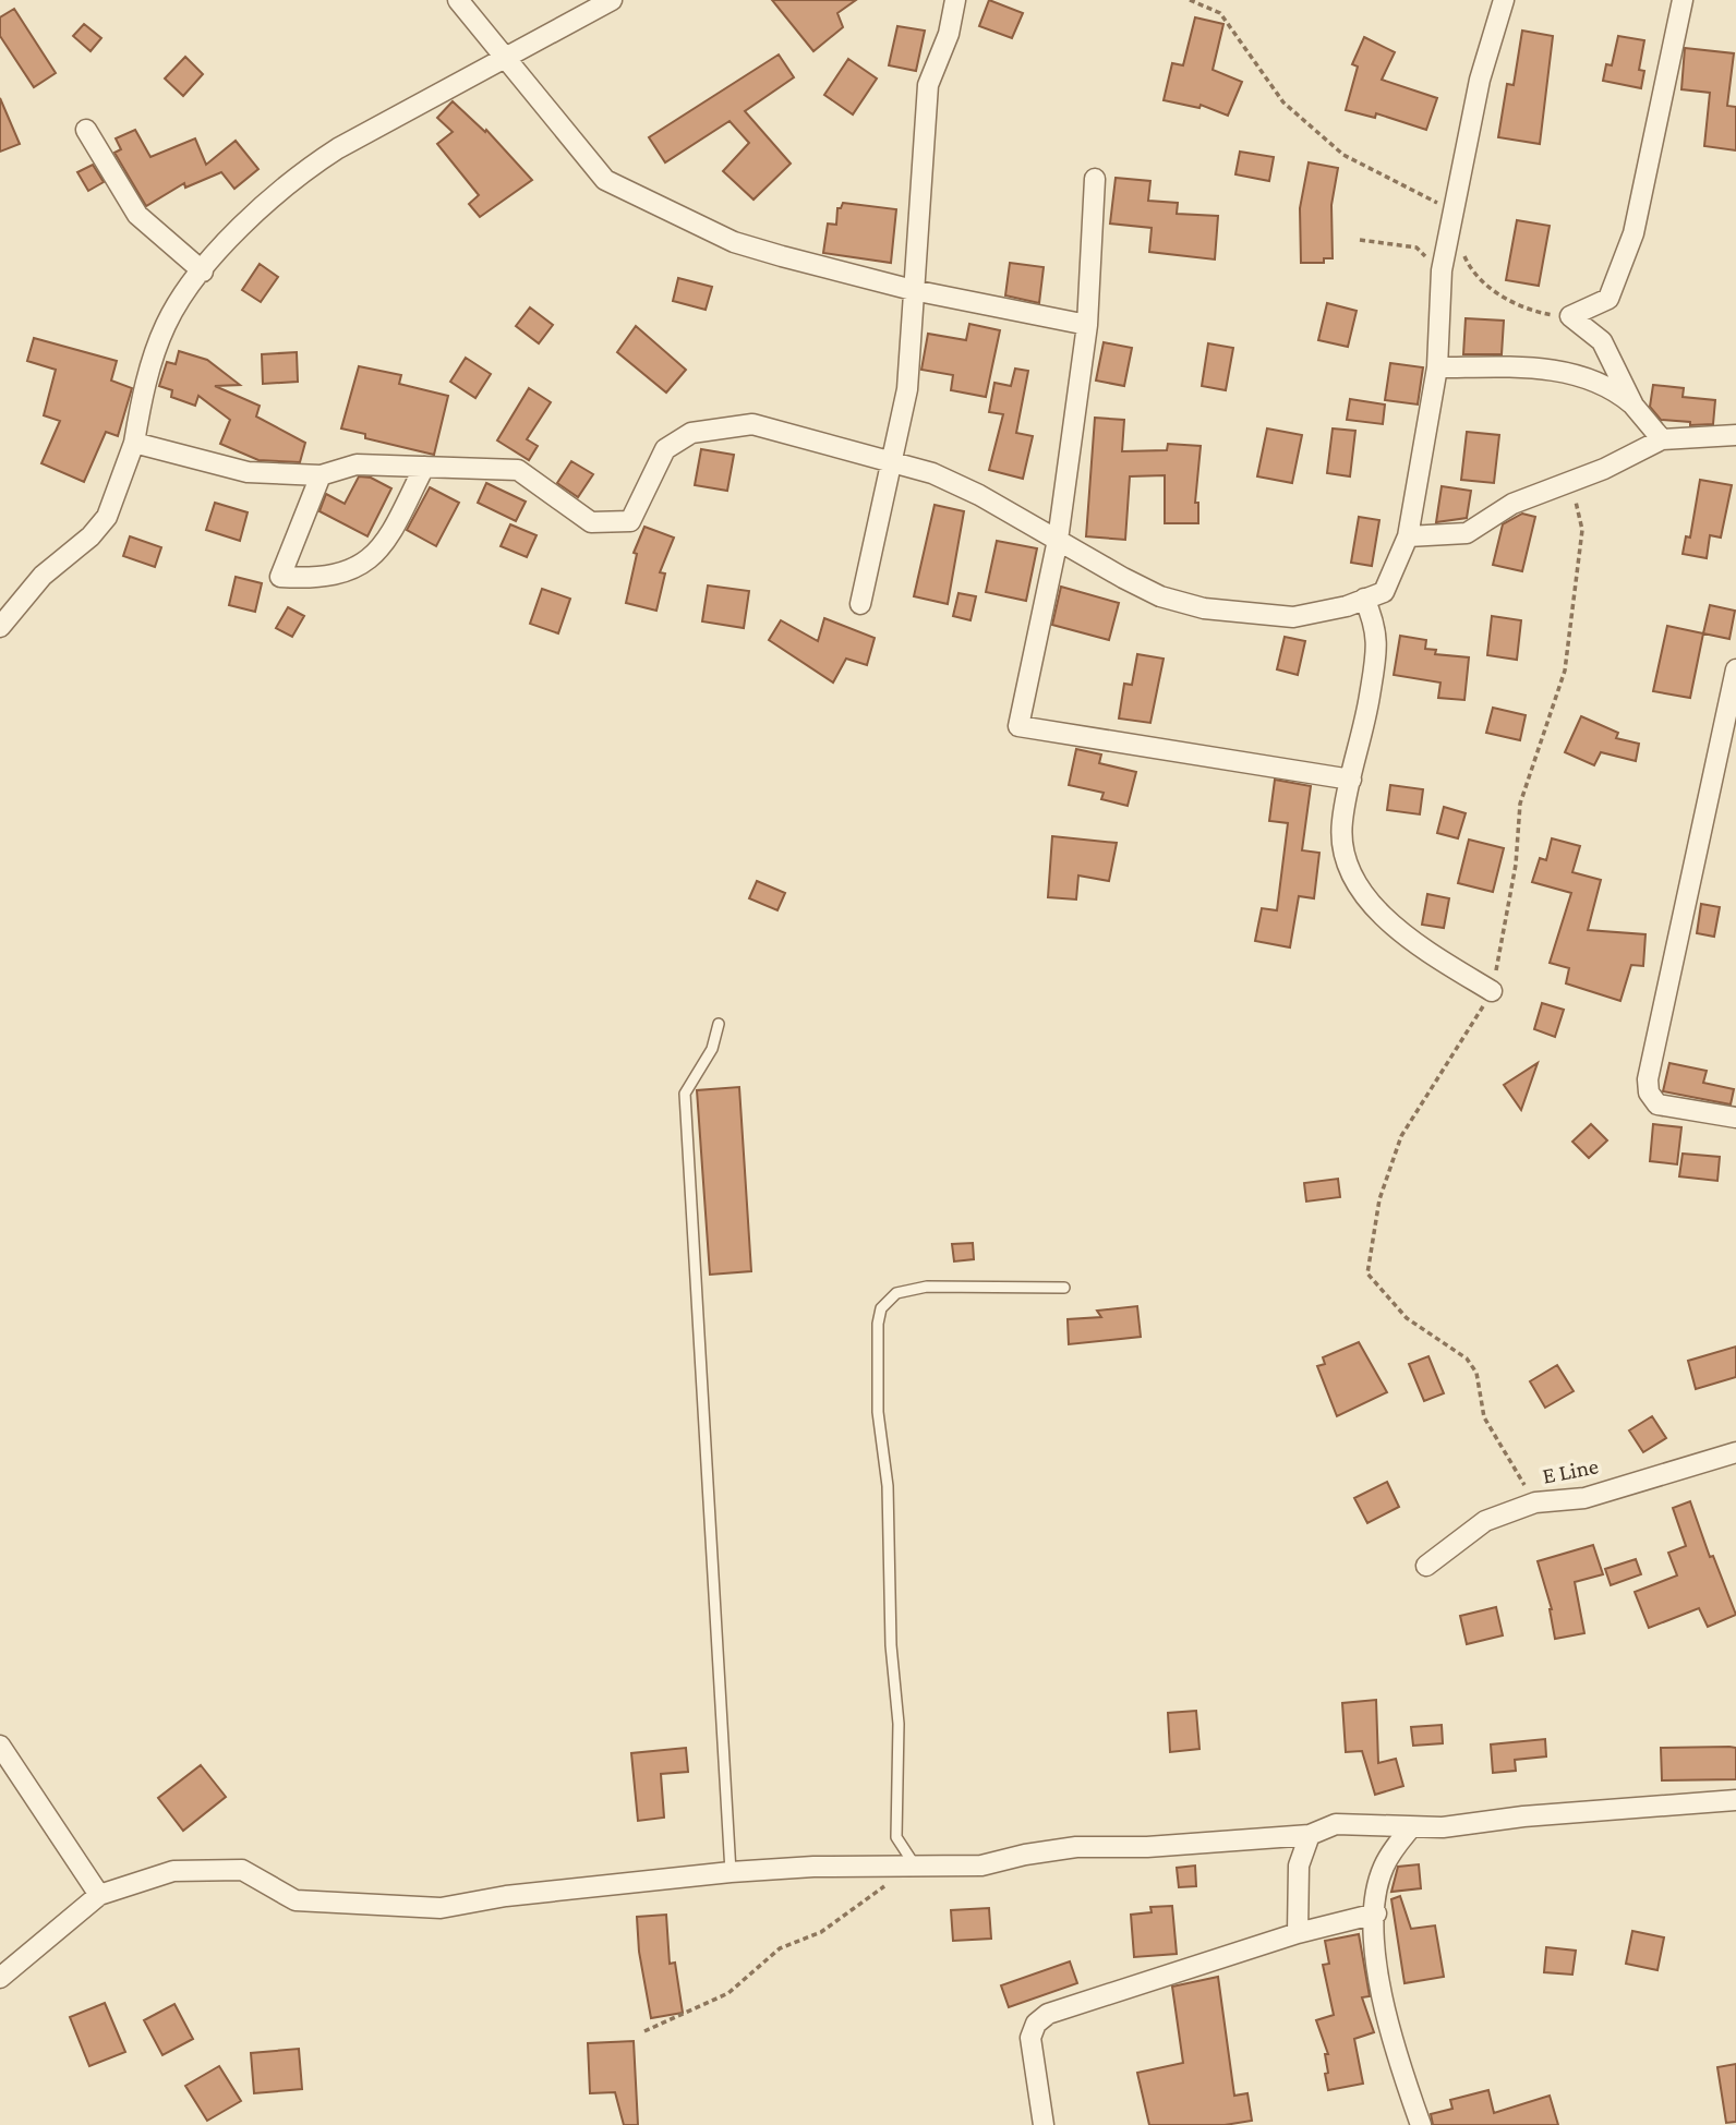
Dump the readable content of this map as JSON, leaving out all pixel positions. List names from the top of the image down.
{
  "streets": {
    "street": ["E Line"]
  }
}
